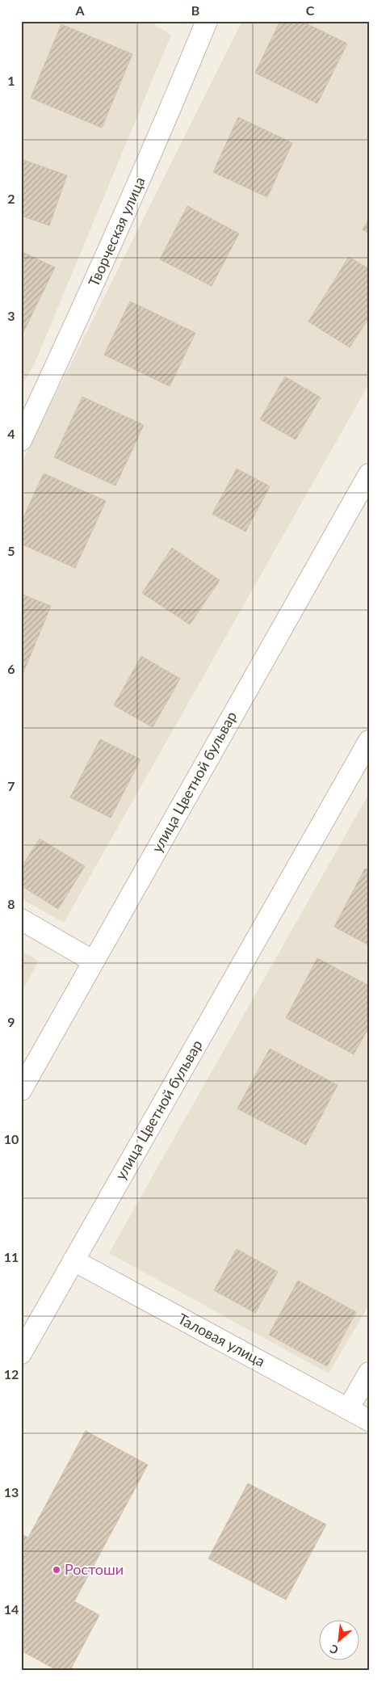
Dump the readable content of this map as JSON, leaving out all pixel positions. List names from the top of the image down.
{
  "streets": {
    "street": ["Творческая улица", "улица Цветной бульвар", "Таловая улица"]
  },
  "crossings": [
    ["улица Цветной бульвар", "Таловая улица"]
  ],
  "places": ["Ростоши"],
  "north": "bottom left",
  "grid": {
    "columns": ["A", "B", "C"],
    "rows": [
      "1",
      "2",
      "3",
      "4",
      "5",
      "6",
      "7",
      "8",
      "9",
      "10",
      "11",
      "12",
      "13",
      "14"
    ]
  }
}
